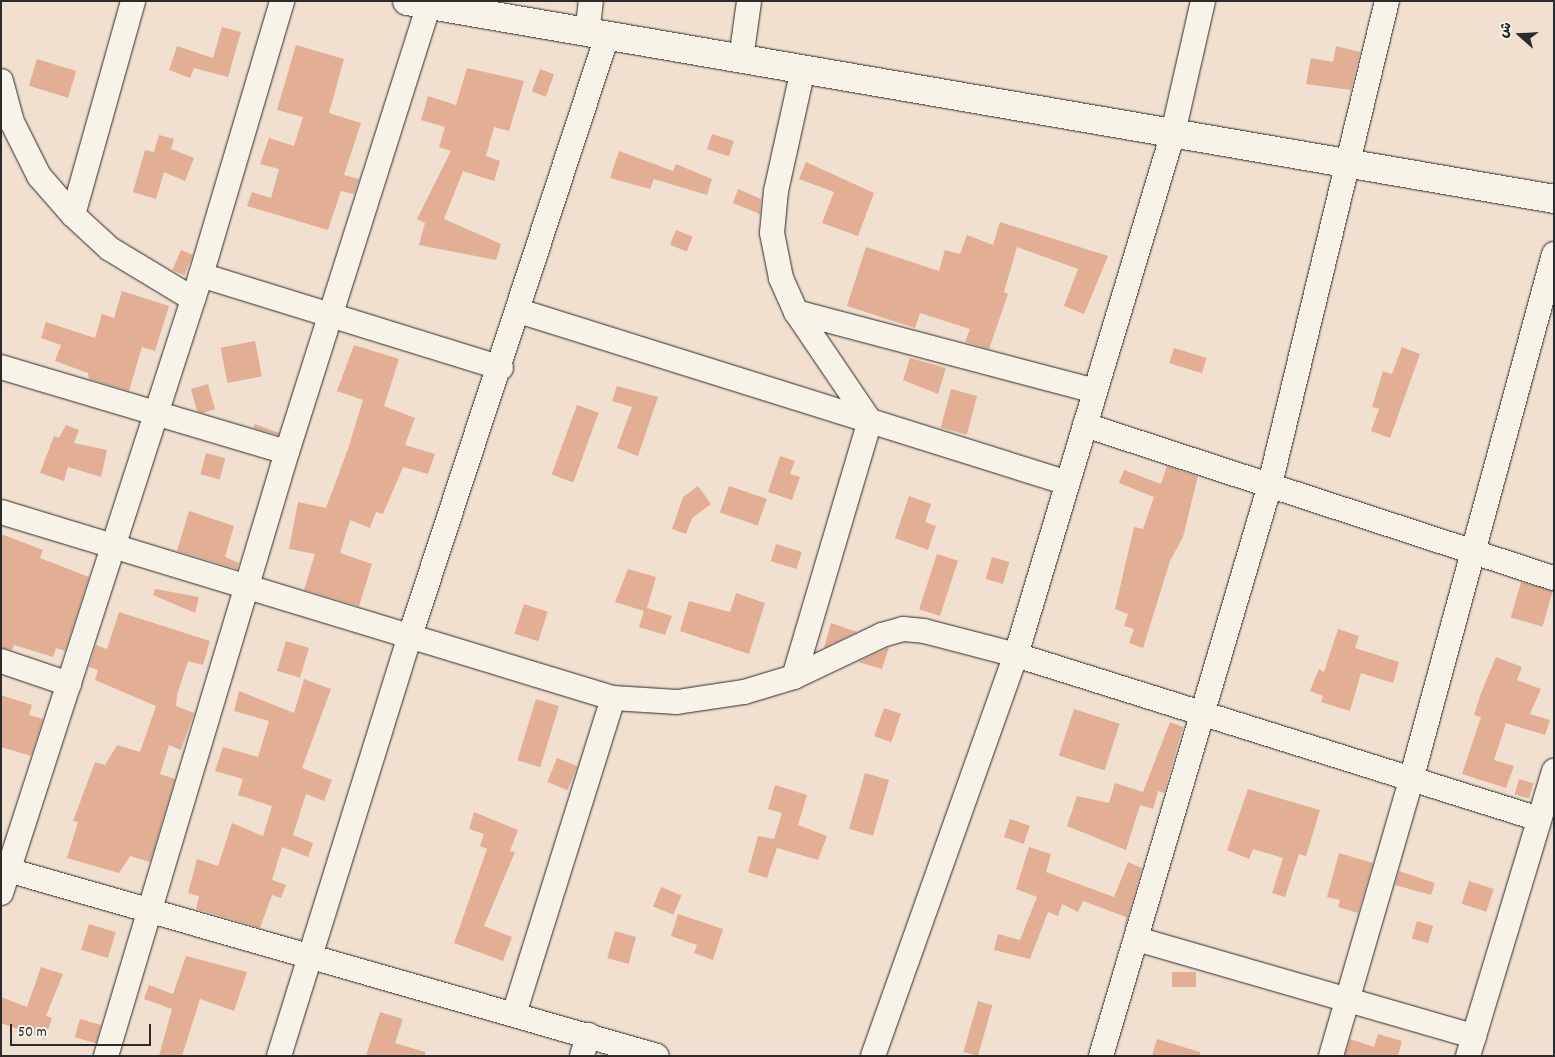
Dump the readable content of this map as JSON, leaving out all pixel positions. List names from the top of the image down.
{
  "scale_bar": "50 m",
  "north": "left"
}
